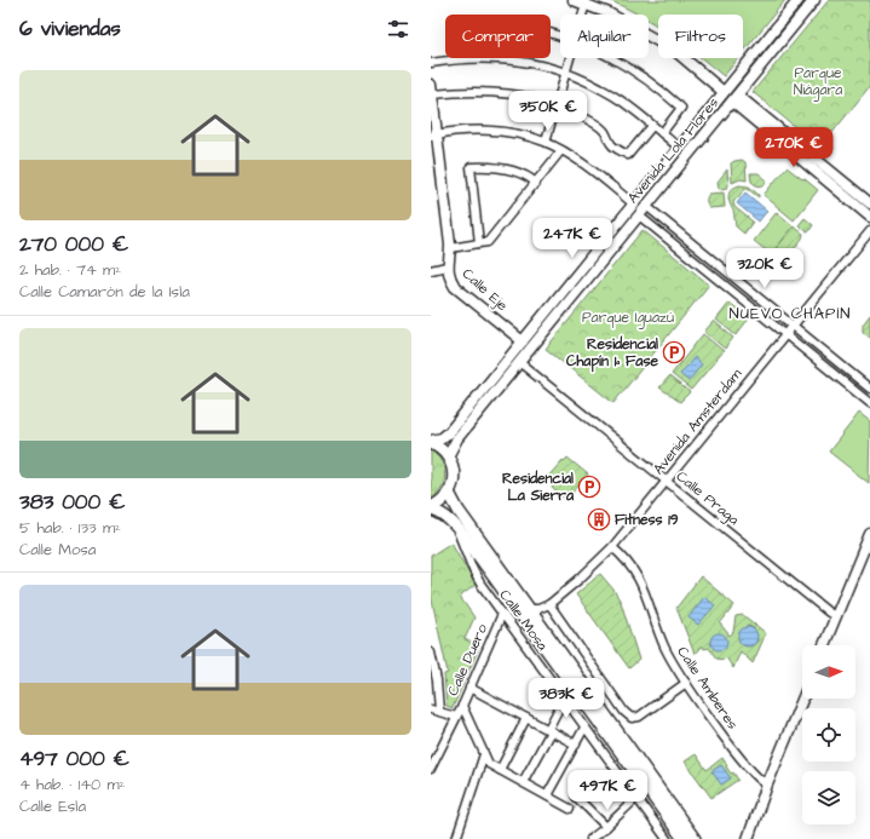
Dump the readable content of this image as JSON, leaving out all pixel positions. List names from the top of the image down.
{
  "streets": {
    "main road": ["Avenida Lola Flores", "Calle Eje"],
    "street": [
      "Avenida Amsterdam",
      "Calle Praga",
      "Calle Mosa",
      "Calle Duero",
      "Calle Amberes"
    ]
  },
  "crossings": [
    ["Avenida Lola Flores", "Calle Eje"],
    ["Avenida Lola Flores", "Calle Praga"],
    ["Avenida Amsterdam", "Calle Praga"],
    ["Avenida Amsterdam", "Calle Amberes"],
    ["Calle Mosa", "Calle Duero"]
  ],
  "districts": ["NUEVO CHAPÍN"],
  "parks": ["Parque Niágara", "Parque Iguazú"],
  "places": {
    "parking": ["Residencial Chapín 1ª Fase", "Residencial La Sierra"],
    "building": ["Fitness 19"]
  },
  "north": "right",
  "page": {
    "heading": "6 viviendas",
    "chip": ["Comprar", "Alquilar", "Filtros"],
    "list": [
      {
        "name": "270 000 €",
        "note": "2 hab. · 74 m² · Calle Camarón de la Isla"
      },
      {
        "name": "383 000 €",
        "note": "5 hab. · 133 m² · Calle Mosa"
      },
      {
        "name": "497 000 €",
        "note": "4 hab. · 140 m² · Calle Esla"
      }
    ],
    "price": [
      "350K €",
      "270K €",
      "247K €",
      "320K €",
      "383K €",
      "497K €"
    ]
  }
}
